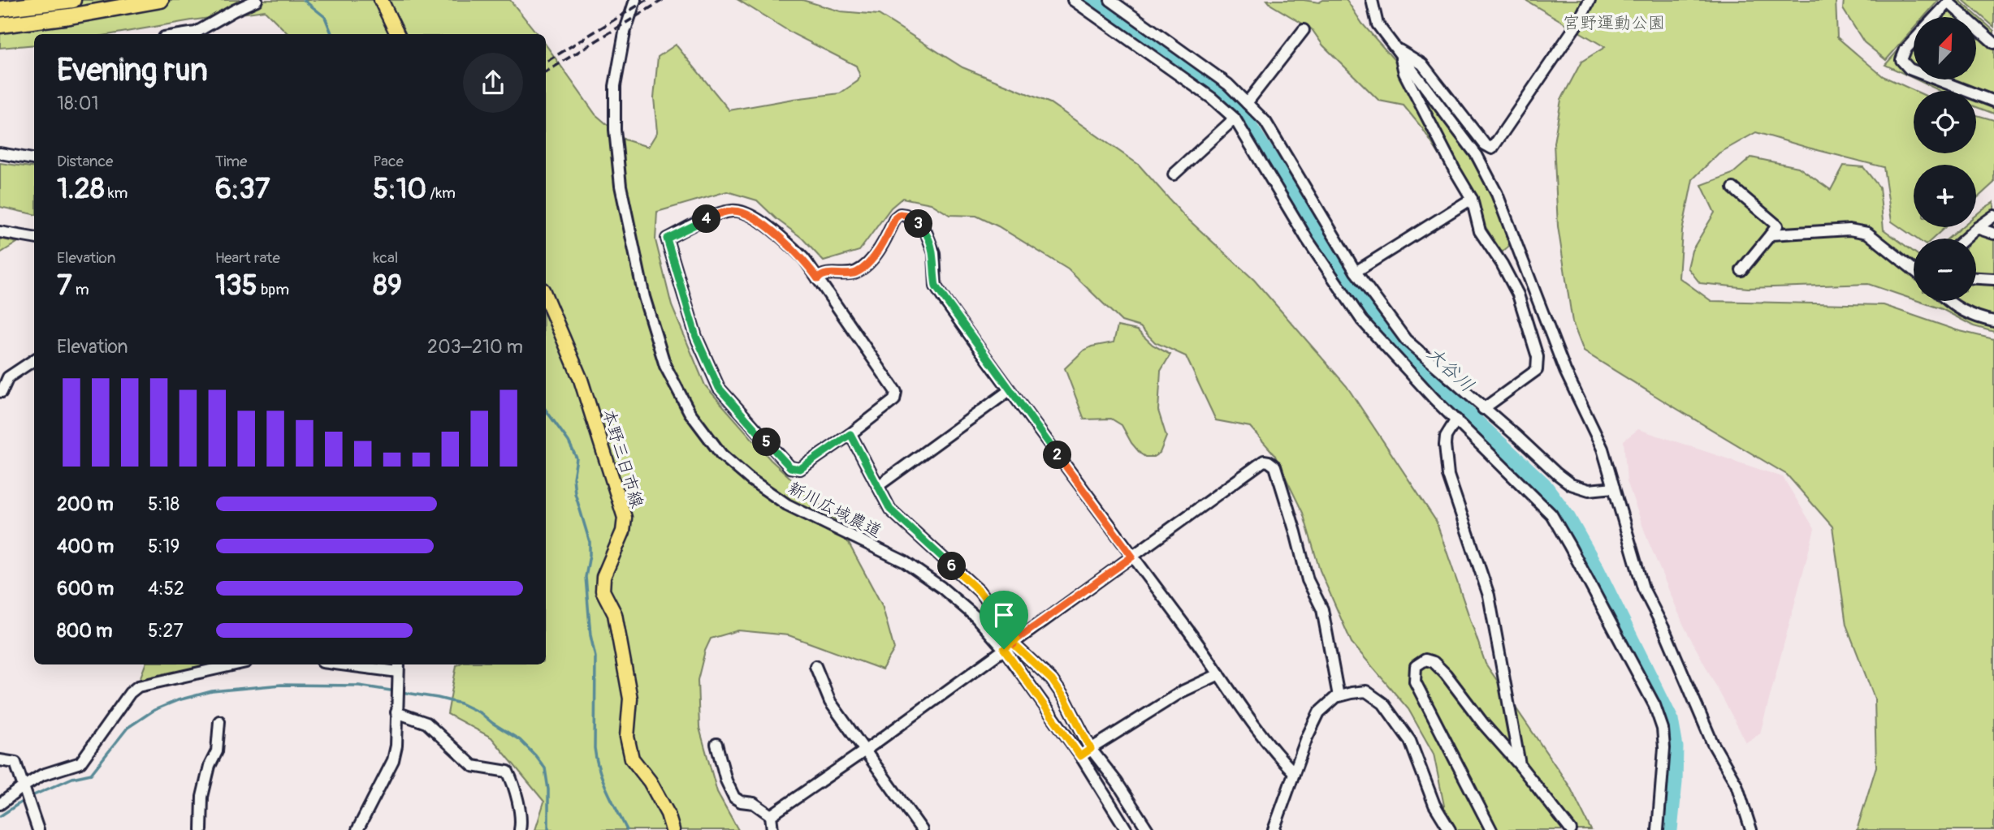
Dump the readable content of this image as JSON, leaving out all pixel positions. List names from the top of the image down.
{
  "streets": {
    "main road": ["本野三日市線"],
    "street": ["新川広域農道"]
  },
  "water": ["大谷川"],
  "parks": ["宮野運動公園"],
  "north": "top right",
  "page": {
    "map_buttons": ["+", "−"],
    "heading": ["Evening run", "18:01"],
    "stats": [
      ["Distance", "1.28 km"],
      ["Time", "6:37"],
      ["Pace", "5:10 /km"],
      ["Elevation", "7 m"],
      ["Heart rate", "135 bpm"],
      ["kcal", "89"]
    ],
    "pins": [
      "4",
      "3",
      "5",
      "2",
      "6"
    ],
    "chart": ["Elevation", "203–210 m"],
    "list": [
      {
        "name": "200 m",
        "note": "5:18"
      },
      {
        "name": "400 m",
        "note": "5:19"
      },
      {
        "name": "600 m",
        "note": "4:52"
      },
      {
        "name": "800 m",
        "note": "5:27"
      }
    ]
  }
}
